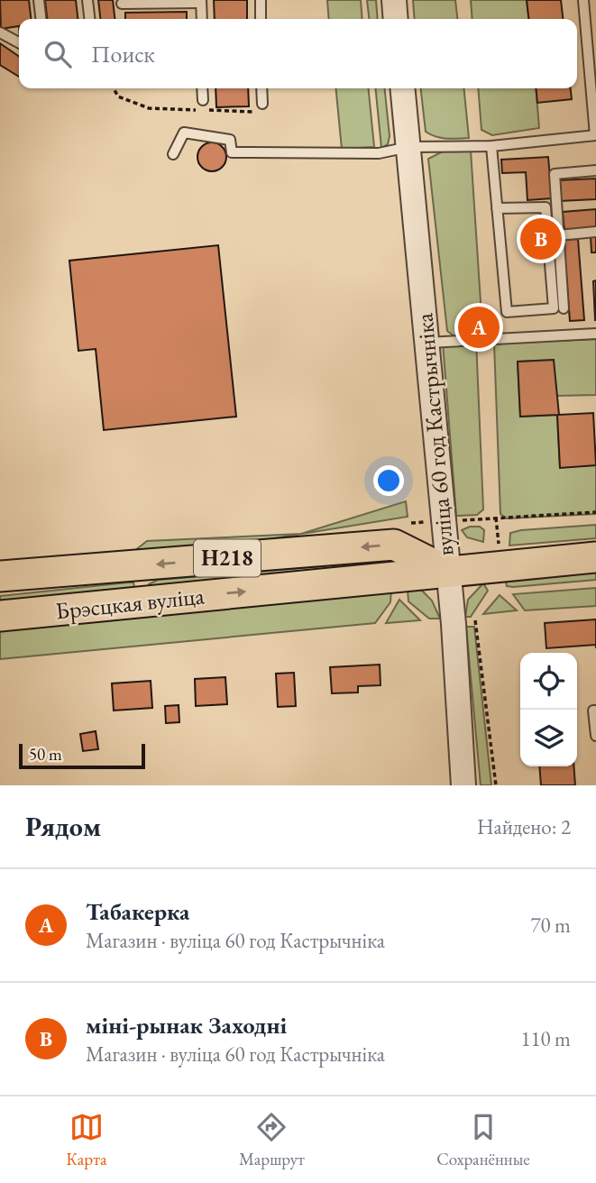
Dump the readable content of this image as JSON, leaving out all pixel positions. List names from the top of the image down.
{
  "streets": {
    "main road": ["Н218", "Брэсцкая вуліца"],
    "street": ["вуліца 60 год Кастрычніка"]
  },
  "crossings": [
    ["вуліца 60 год Кастрычніка", "Брэсцкая вуліца"]
  ],
  "scale_bar": "50 m",
  "page": {
    "search": "Поиск",
    "pins": ["B", "A"],
    "scale": "50 m",
    "heading": ["Рядом", "Найдено: 2"],
    "list": [
      {
        "mark": "A",
        "name": "Табакерка",
        "note": "Магазин · вуліца 60 год Кастрычніка",
        "value": "70 m"
      },
      {
        "mark": "B",
        "name": "міні-рынак Заходні",
        "note": "Магазин · вуліца 60 год Кастрычніка",
        "value": "110 m"
      }
    ],
    "nav": ["Карта", "Маршрут", "Сохранённые"]
  }
}
